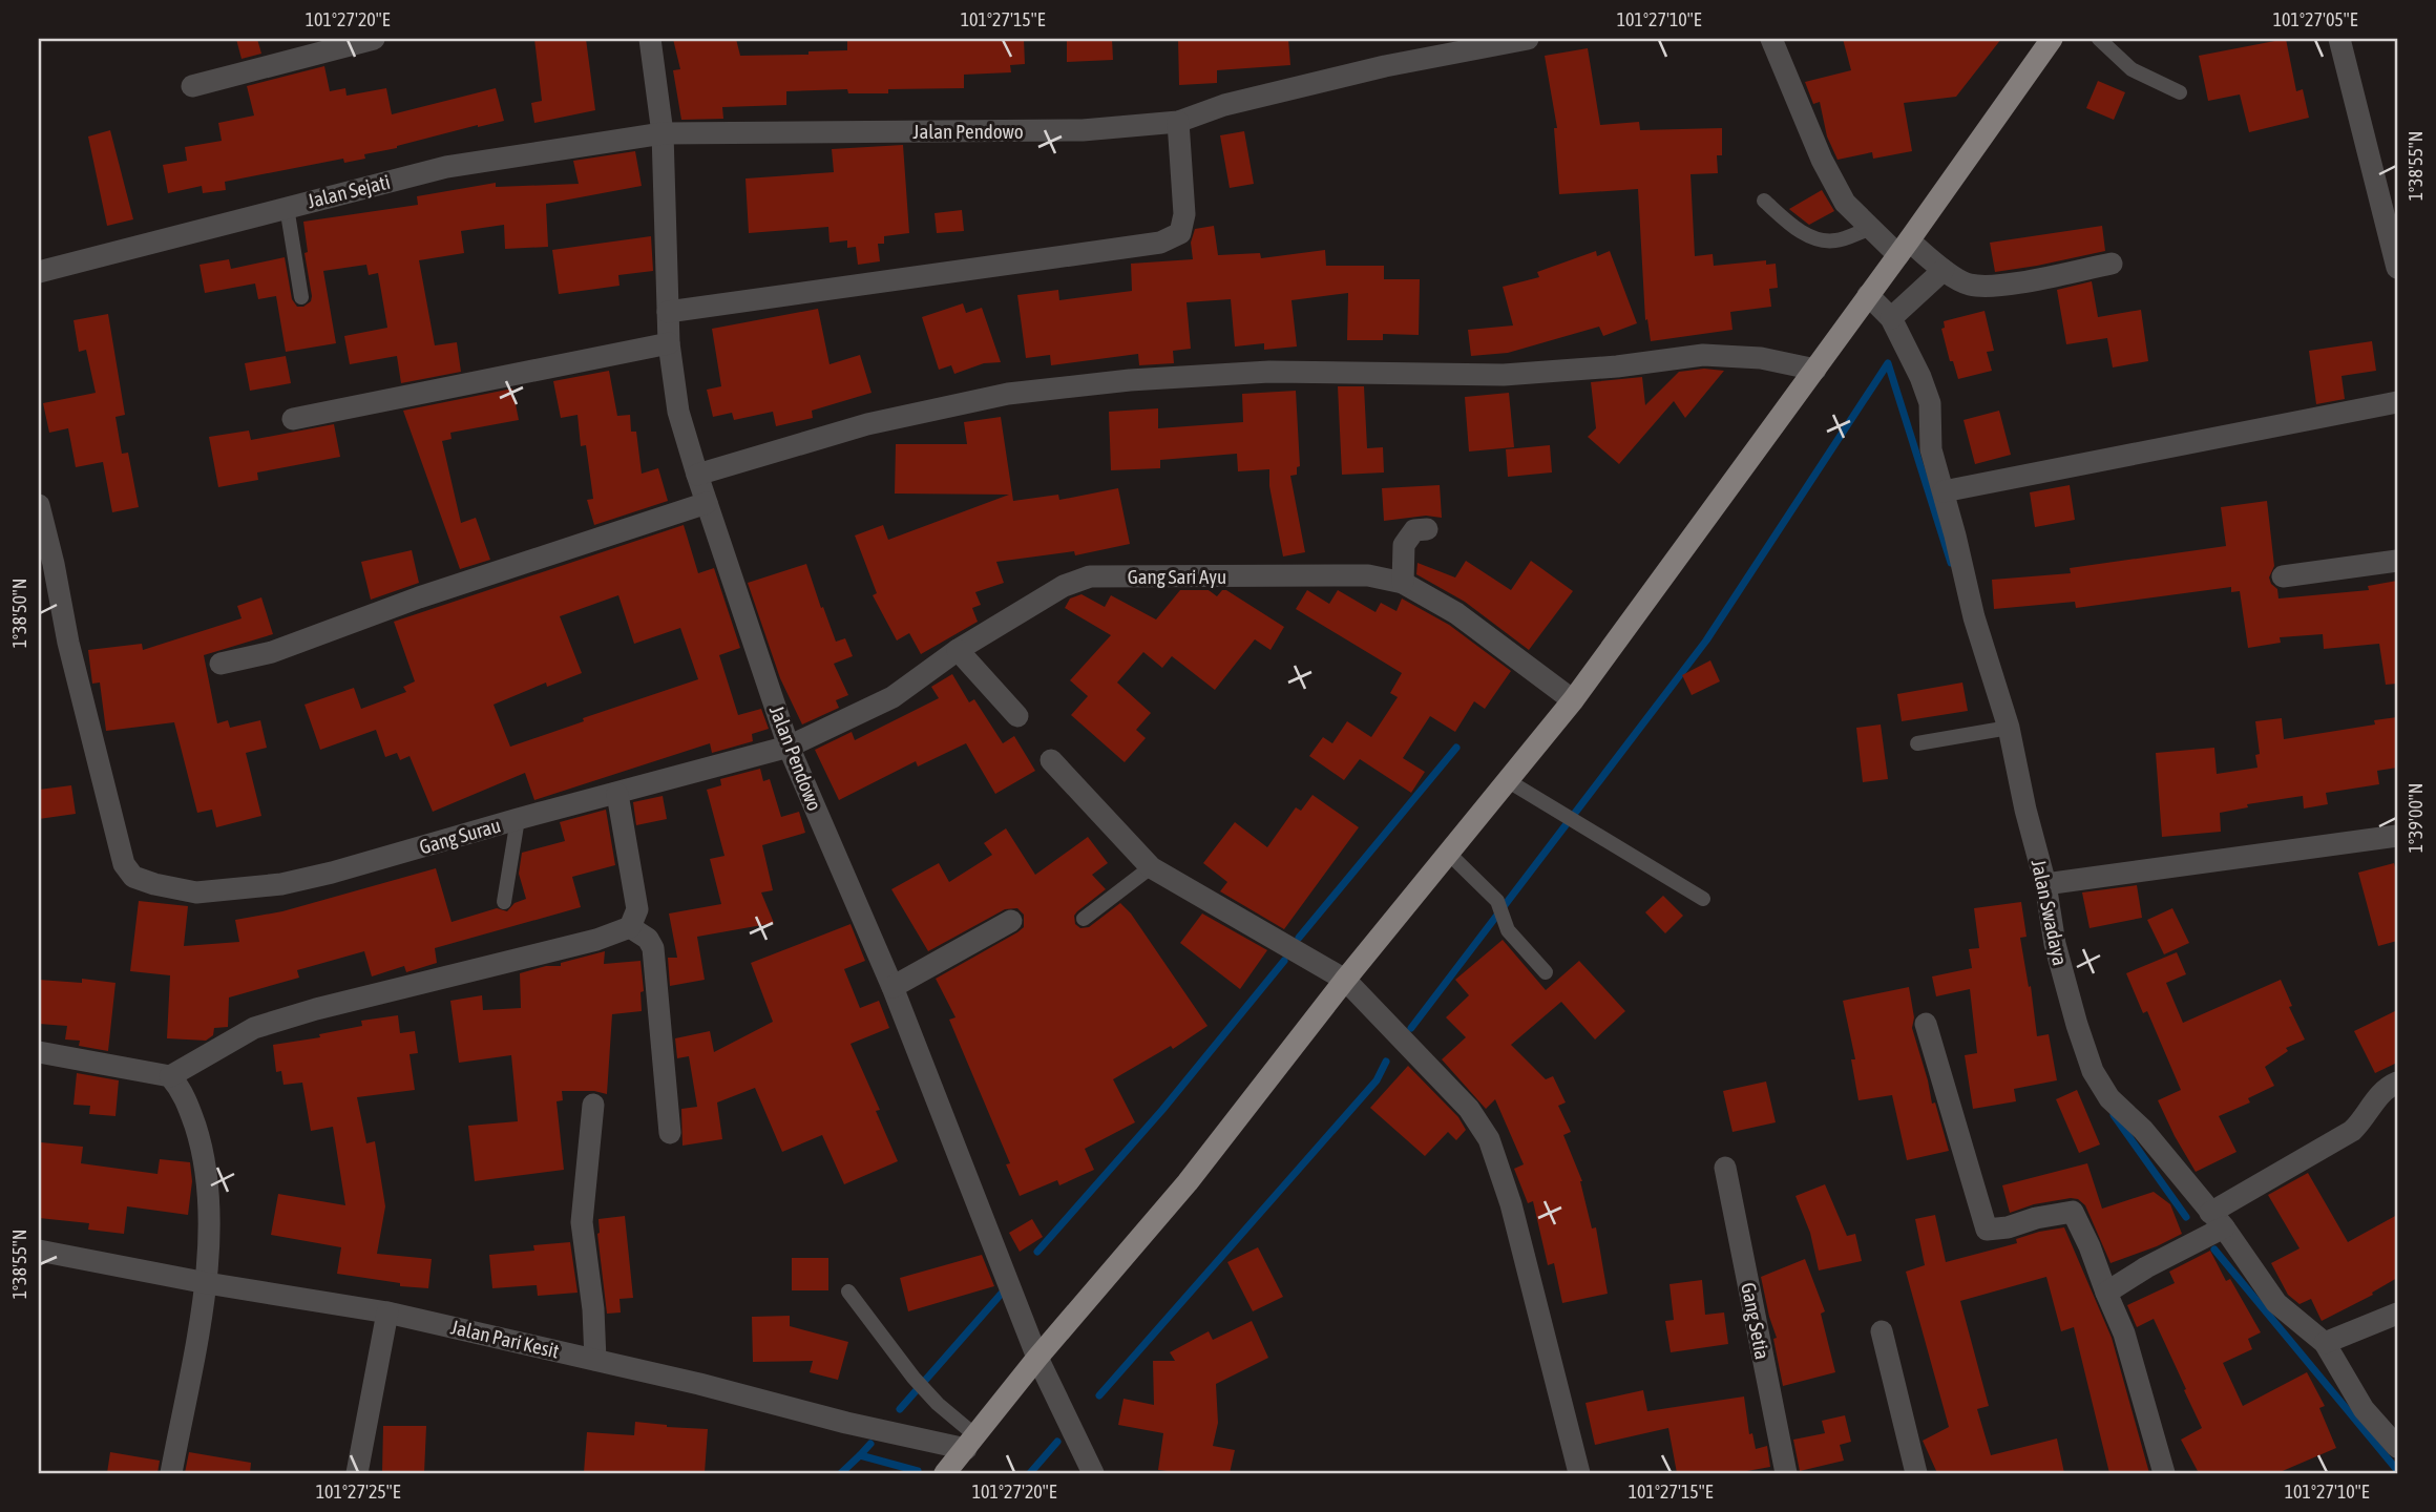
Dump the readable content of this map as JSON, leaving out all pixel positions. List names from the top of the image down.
{
  "streets": {
    "street": [
      "Jalan Pendowo",
      "Jalan Sejati",
      "Gang Sari Ayu",
      "Gang Surau",
      "Jalan Swadaya",
      "Gang Setia",
      "Jalan Pari Kesit"
    ]
  },
  "crossings": [
    ["Jalan Pendowo", "Jalan Sejati"],
    ["Jalan Pendowo", "Gang Sari Ayu"],
    ["Jalan Pendowo", "Gang Surau"],
    ["Gang Sari Ayu", "Gang Surau"]
  ],
  "coordinates": [
    "101°27'20\"E",
    "101°27'15\"E",
    "101°27'10\"E",
    "101°27'05\"E",
    "1°38'55\"N",
    "1°38'50\"N",
    "1°39'00\"N",
    "101°27'25\"E"
  ]
}
